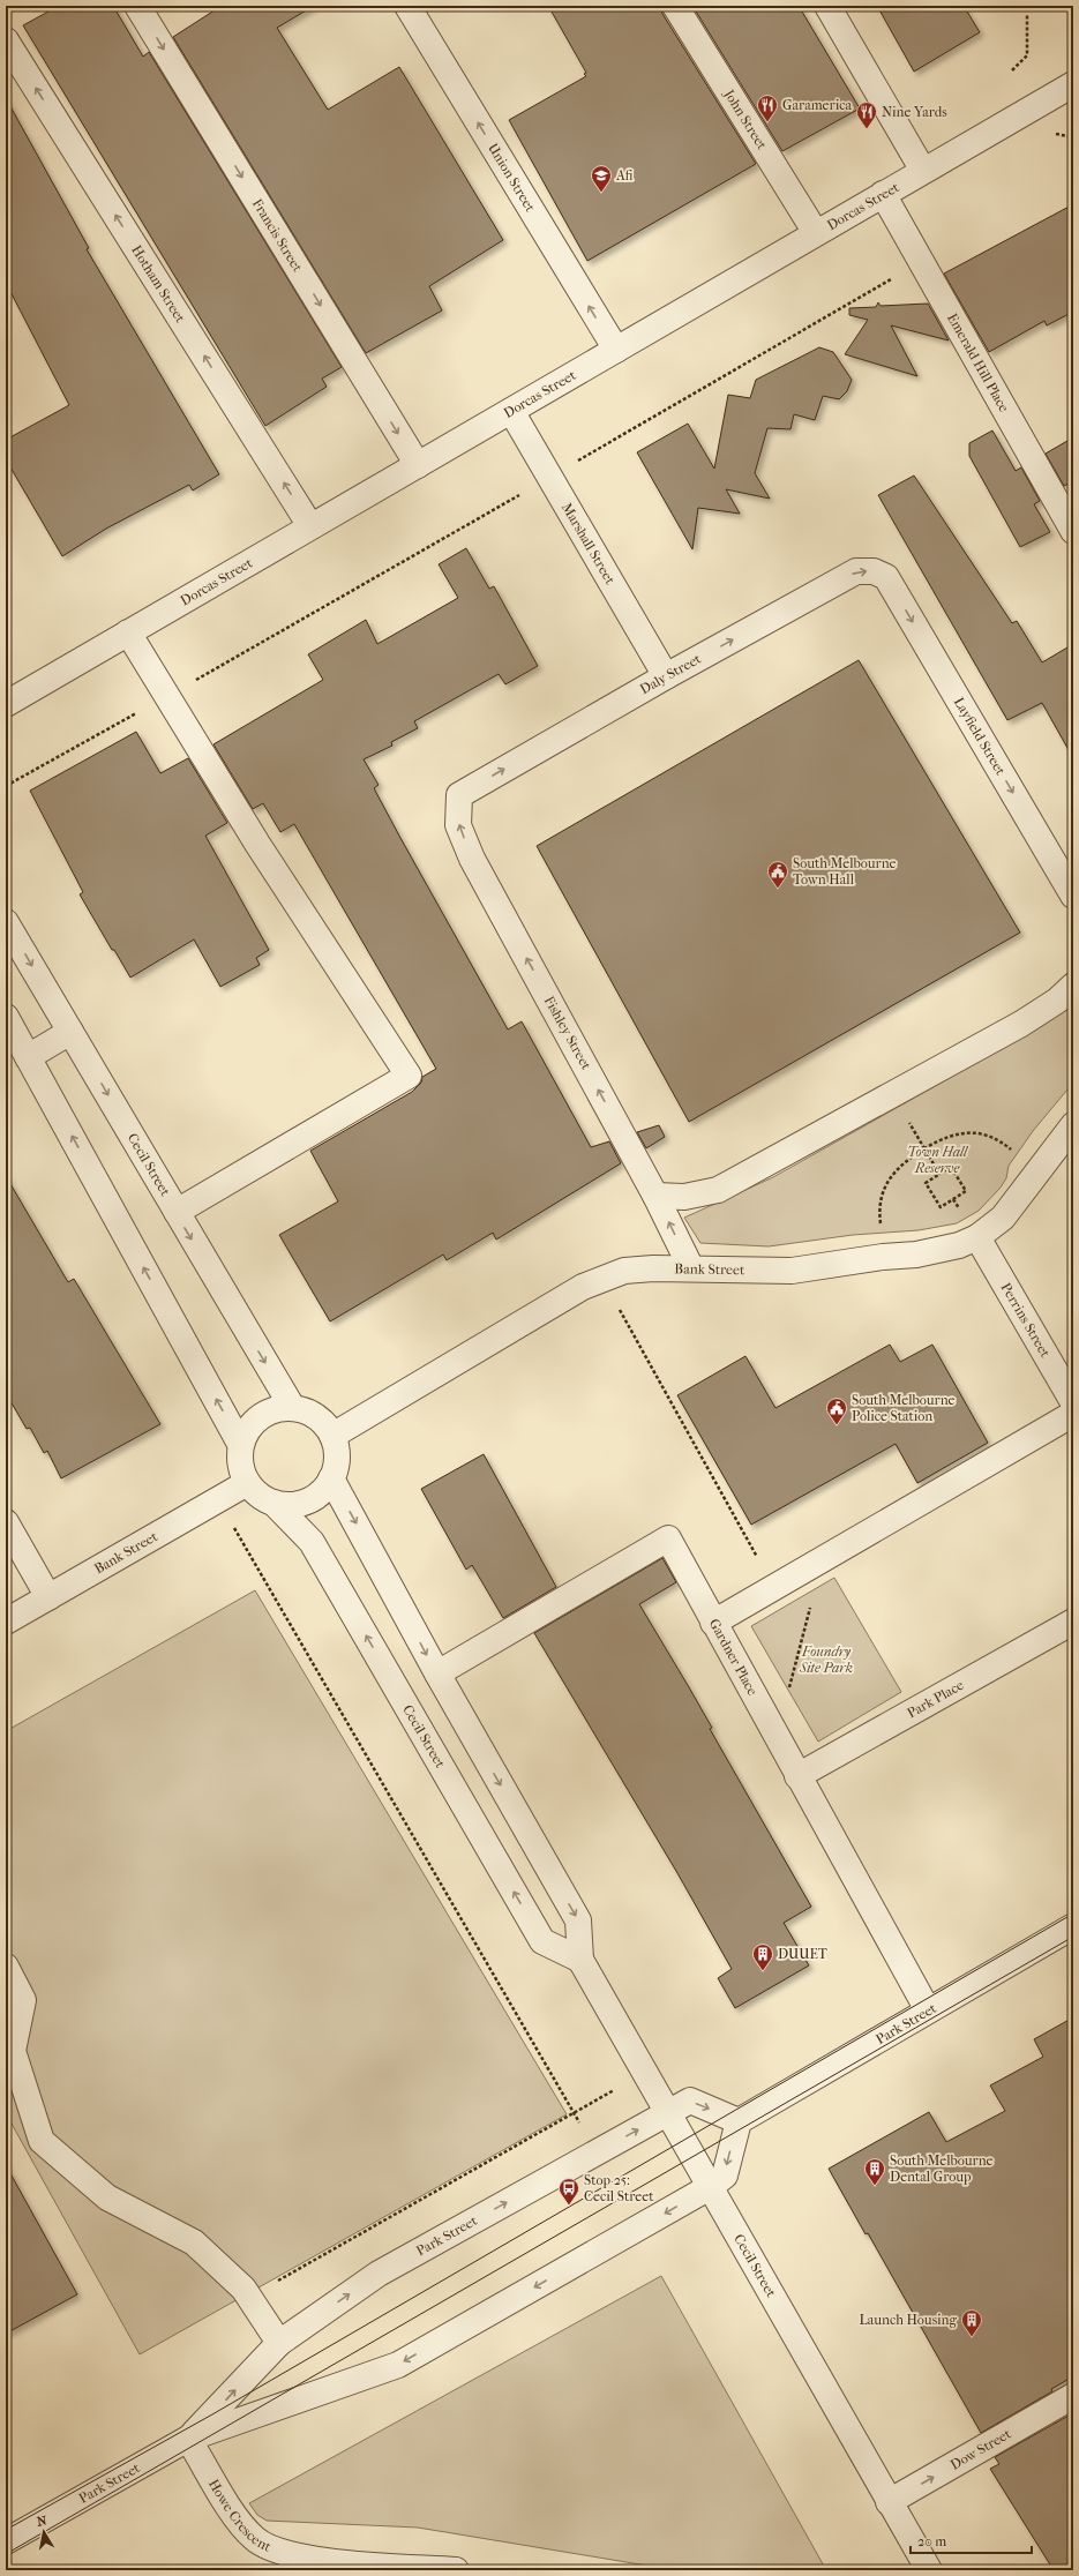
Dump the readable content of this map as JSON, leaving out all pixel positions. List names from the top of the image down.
{
  "streets": {
    "street": [
      "John Street",
      "Union Street",
      "Dorcas Street",
      "Francis Street",
      "Hotham Street",
      "Emerald Hill Place",
      "Marshall Street",
      "Daly Street",
      "Layfield Street",
      "Fishley Street",
      "Cecil Street",
      "Bank Street",
      "Perrins Street",
      "Gardner Place",
      "Park Place",
      "Park Street",
      "Dow Street",
      "Howe Crescent"
    ]
  },
  "crossings": [
    ["John Street", "Dorcas Street"],
    ["Union Street", "Dorcas Street"],
    ["Dorcas Street", "Francis Street"],
    ["Dorcas Street", "Hotham Street"],
    ["Dorcas Street", "Emerald Hill Place"],
    ["Dorcas Street", "Marshall Street"],
    ["Marshall Street", "Daly Street"],
    ["Daly Street", "Layfield Street"],
    ["Daly Street", "Fishley Street"],
    ["Fishley Street", "Bank Street"],
    ["Cecil Street", "Bank Street"],
    ["Cecil Street", "Gardner Place"],
    ["Cecil Street", "Park Street"],
    ["Cecil Street", "Dow Street"],
    ["Bank Street", "Perrins Street"],
    ["Gardner Place", "Park Place"],
    ["Gardner Place", "Park Street"],
    ["Park Street", "Howe Crescent"]
  ],
  "one_way": [
    "Union Street",
    "Francis Street",
    "Hotham Street",
    "Daly Street",
    "Layfield Street",
    "Fishley Street",
    "Dow Street"
  ],
  "parks": ["Town Hall Reserve", "Foundry Site Park"],
  "places": {
    "restaurant": ["Garamerica", "Nine Yards"],
    "school or university": ["Afi"],
    "public building": ["South Melbourne Town Hall", "South Melbourne Police Station"],
    "building": ["DUUET", "South Melbourne Dental Group", "Launch Housing"],
    "bus stop": ["Stop 25: Cecil Street"]
  },
  "scale_bar": "20 m",
  "north": "top"
}
